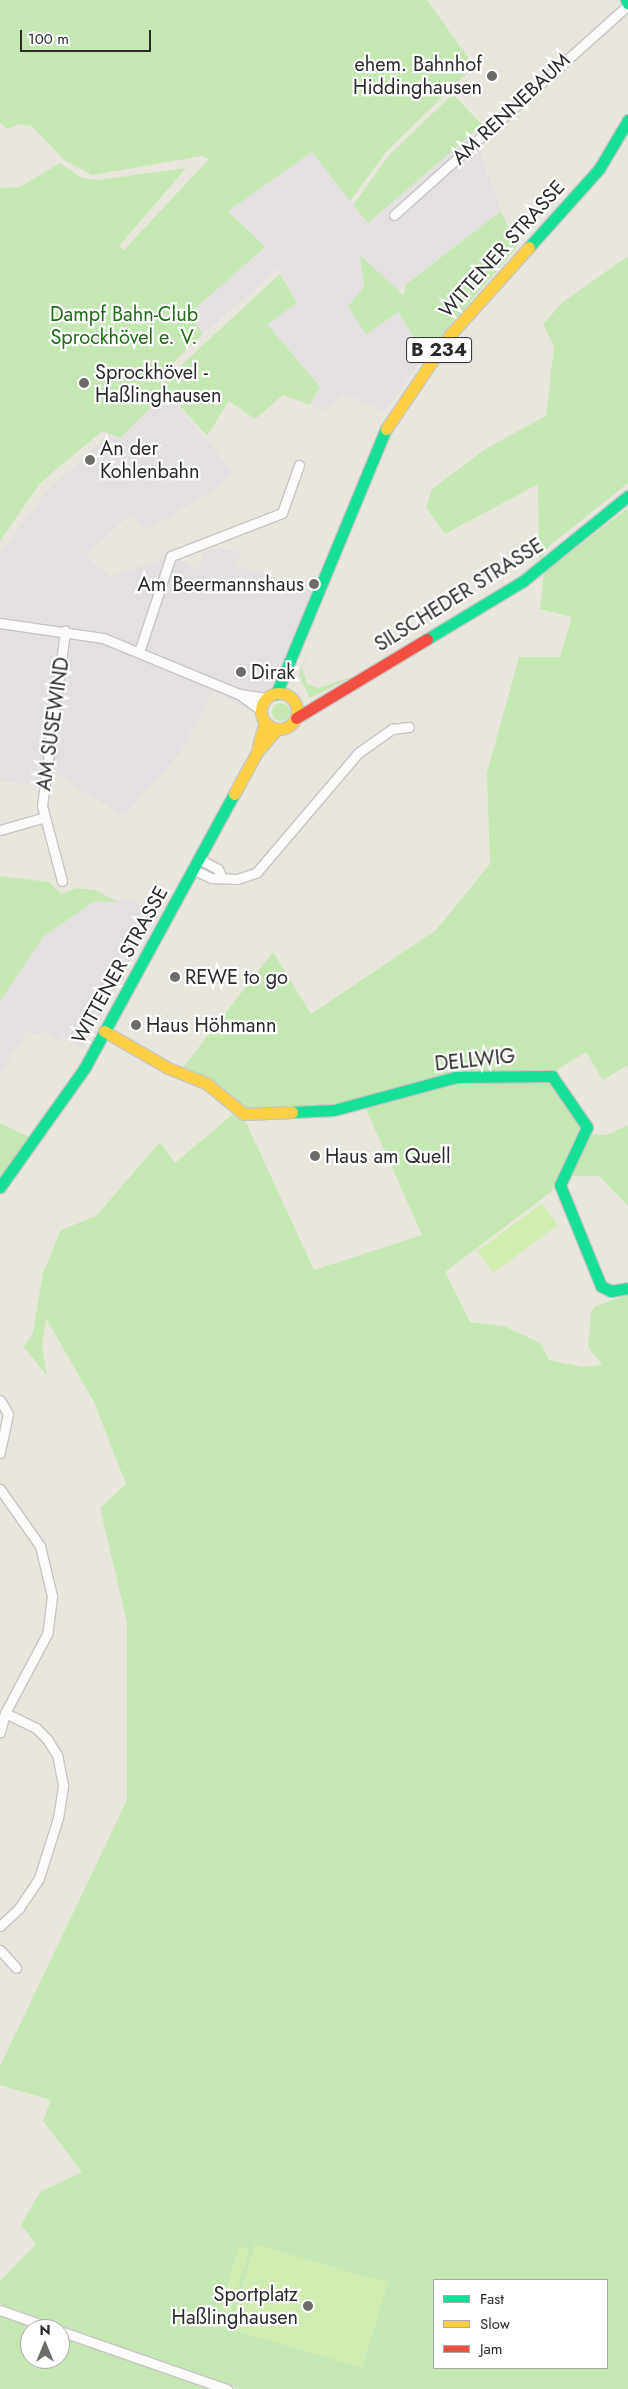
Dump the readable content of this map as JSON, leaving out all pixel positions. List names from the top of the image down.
{
  "streets": {
    "main road": [
      "WITTENER STRASSE",
      "B 234",
      "SILSCHEDER STRASSE",
      "DELLWIG"
    ],
    "street": ["AM RENNEBAUM", "AM SUSEWIND"]
  },
  "crossings": [
    ["WITTENER STRASSE", "SILSCHEDER STRASSE"],
    ["WITTENER STRASSE", "DELLWIG"]
  ],
  "parks": ["Dampf Bahn-Club Sprockhövel e. V."],
  "places": [
    "ehem. Bahnhof Hiddinghausen",
    "Sprockhövel - Haßlinghausen",
    "An der Kohlenbahn",
    "Am Beermannshaus",
    "Dirak",
    "REWE to go",
    "Haus Höhmann",
    "Haus am Quell",
    "Sportplatz Haßlinghausen"
  ],
  "legend": ["Fast", "Slow", "Jam"],
  "scale_bar": "100 m",
  "north": "top"
}
